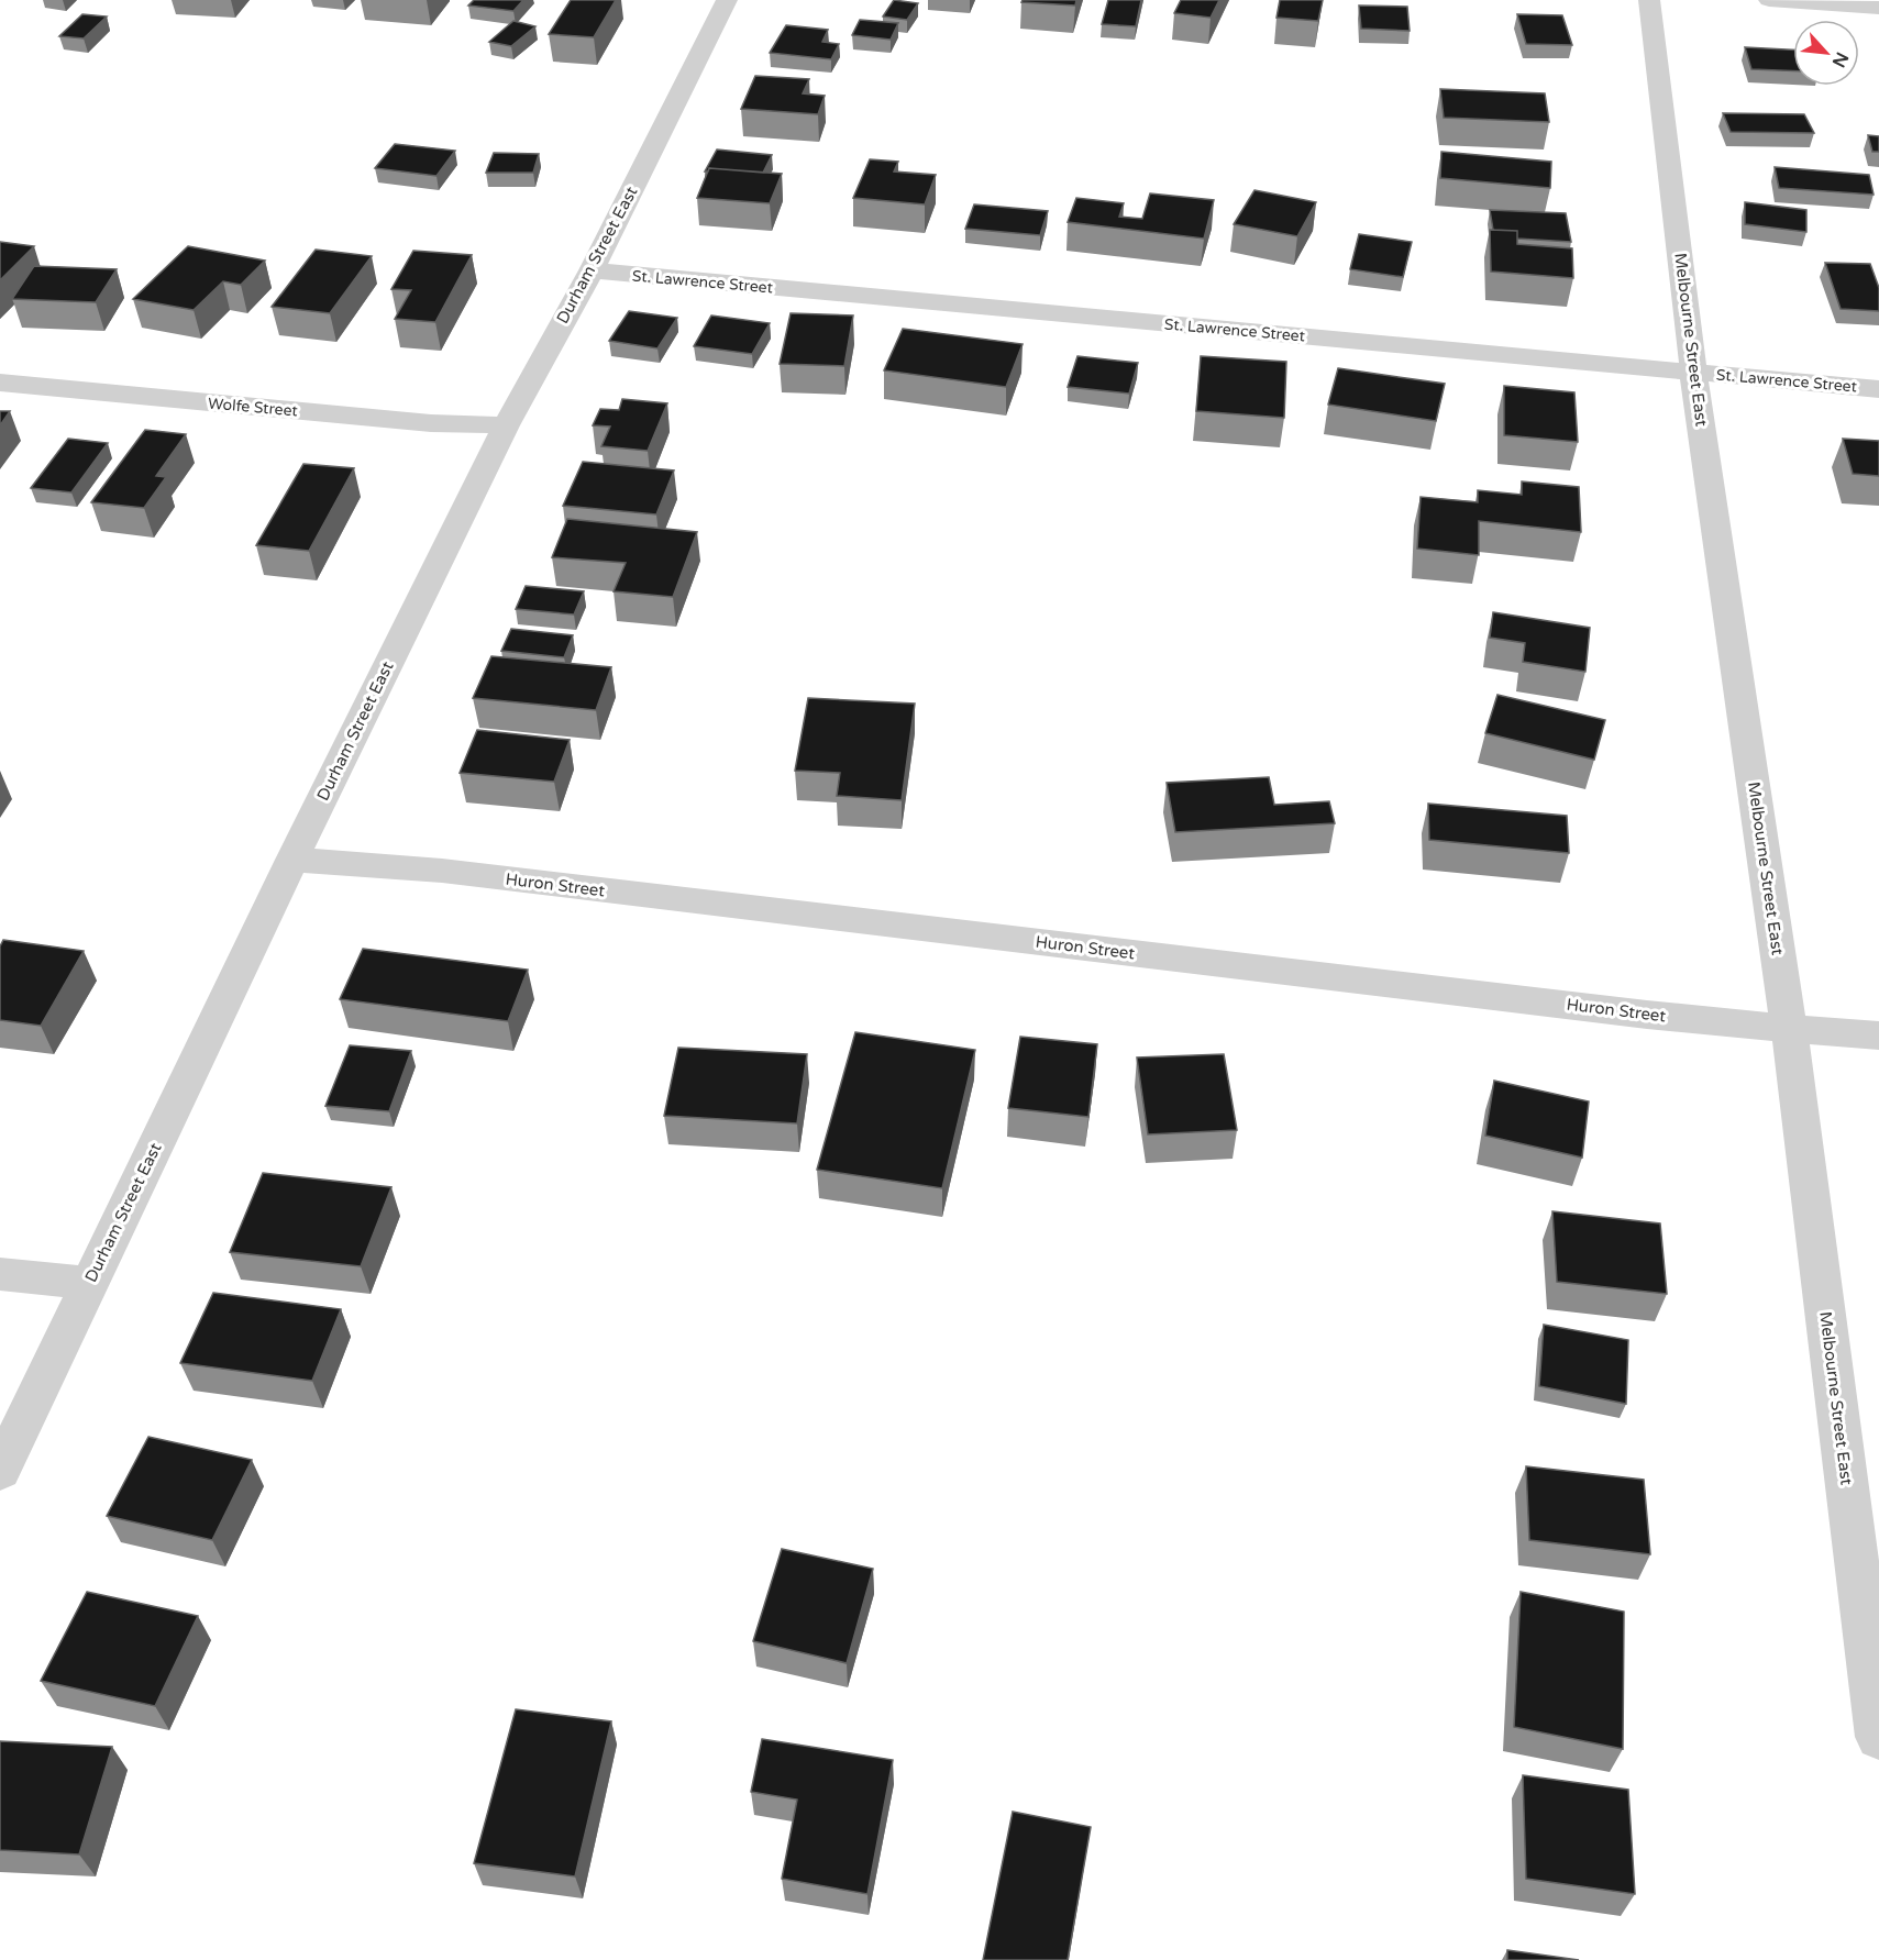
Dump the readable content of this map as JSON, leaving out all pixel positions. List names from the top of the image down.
{
  "streets": {
    "street": [
      "Durham Street East",
      "St. Lawrence Street",
      "Melbourne Street East",
      "Wolfe Street",
      "Huron Street"
    ]
  },
  "crossings": [
    ["Durham Street East", "St. Lawrence Street"],
    ["Durham Street East", "Wolfe Street"],
    ["Durham Street East", "Huron Street"],
    ["St. Lawrence Street", "Melbourne Street East"],
    ["Melbourne Street East", "Huron Street"]
  ],
  "north": "bottom right"
}
